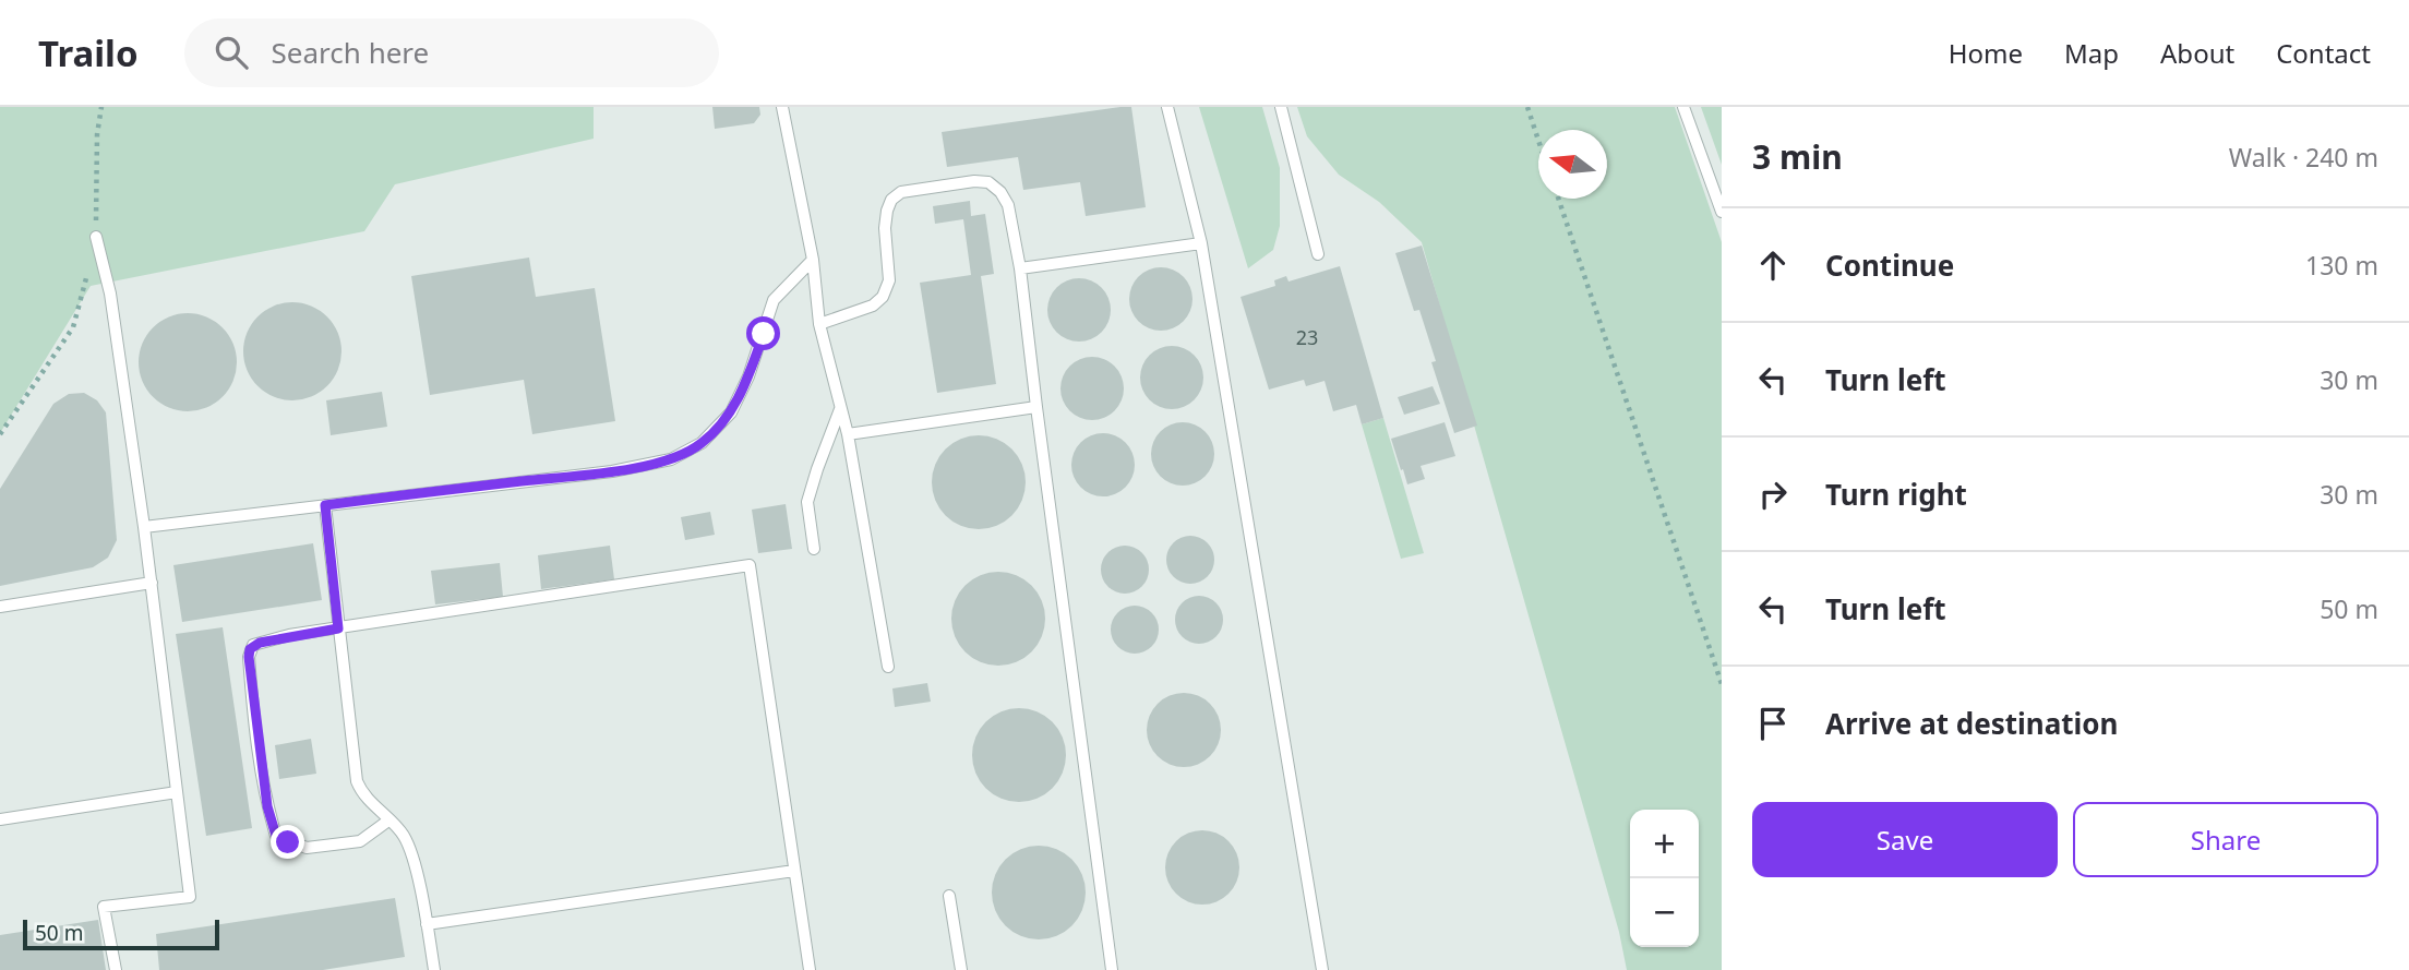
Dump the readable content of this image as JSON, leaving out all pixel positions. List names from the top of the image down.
{
  "house_numbers": ["23"],
  "scale_bar": "50 m",
  "north": "left",
  "page": {
    "header": "Trailo",
    "search": "Search here",
    "nav": [
      "Home",
      "Map",
      "About",
      "Contact"
    ],
    "heading": ["3 min", "Walk · 240 m"],
    "list": [
      ["Continue", "130 m"],
      ["Turn left", "30 m"],
      ["Turn right", "30 m"],
      ["Turn left", "50 m"],
      "Arrive at destination"
    ],
    "buttons": ["Save", "Share"],
    "map_buttons": ["+", "−"],
    "scale": "50 m"
  }
}
